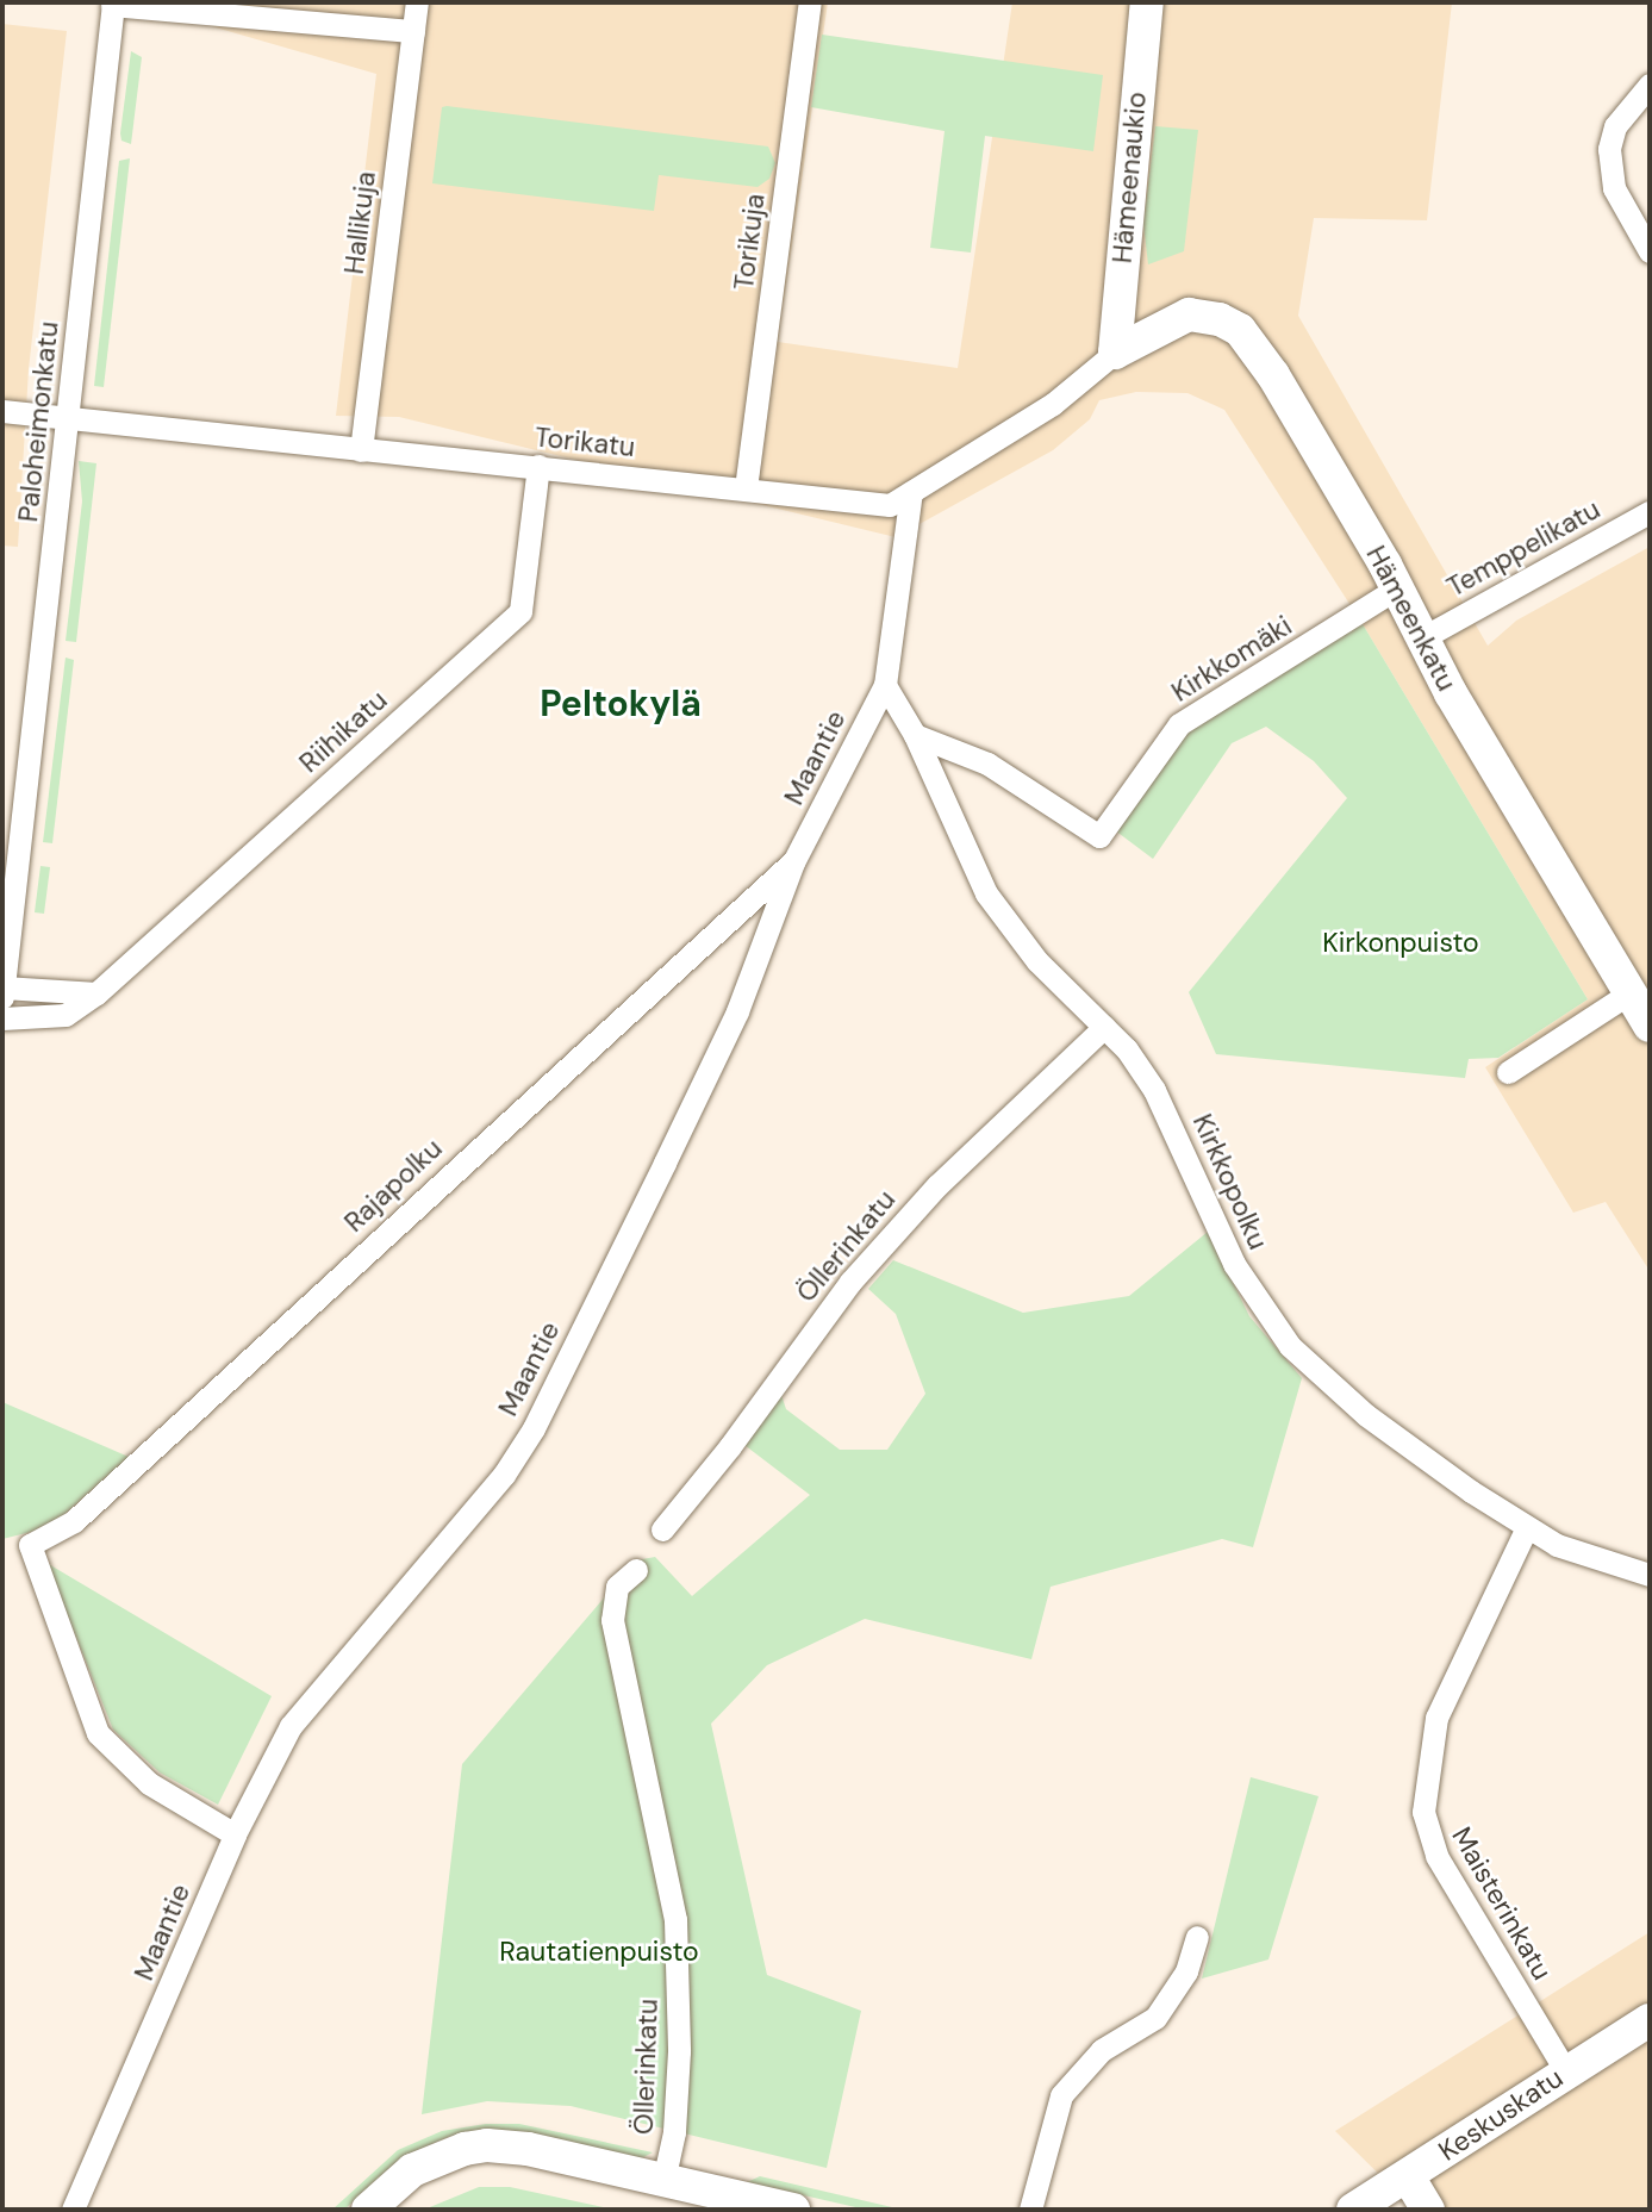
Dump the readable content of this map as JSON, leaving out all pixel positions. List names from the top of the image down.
{
  "streets": {
    "street": [
      "Hämeenaukio",
      "Hallikuja",
      "Torikuja",
      "Paloheimonkatu",
      "Torikatu",
      "Temppelikatu",
      "Hämeenkatu",
      "Kirkkomäki",
      "Riihikatu",
      "Maantie",
      "Kirkkopolku",
      "Rajapolku",
      "Öllerinkatu",
      "Maisterinkatu",
      "Keskuskatu"
    ]
  },
  "crossings": [
    ["Hämeenaukio", "Torikatu"],
    ["Hämeenaukio", "Hämeenkatu"],
    ["Hallikuja", "Torikatu"],
    ["Torikuja", "Torikatu"],
    ["Paloheimonkatu", "Torikatu"],
    ["Torikatu", "Hämeenkatu"],
    ["Torikatu", "Riihikatu"],
    ["Torikatu", "Maantie"],
    ["Temppelikatu", "Hämeenkatu"],
    ["Hämeenkatu", "Kirkkomäki"],
    ["Kirkkomäki", "Kirkkopolku"],
    ["Maantie", "Kirkkopolku"],
    ["Maantie", "Rajapolku"],
    ["Kirkkopolku", "Öllerinkatu"],
    ["Kirkkopolku", "Maisterinkatu"],
    ["Maisterinkatu", "Keskuskatu"]
  ],
  "districts": ["Peltokylä"],
  "parks": ["Kirkonpuisto", "Rautatienpuisto"]
}
